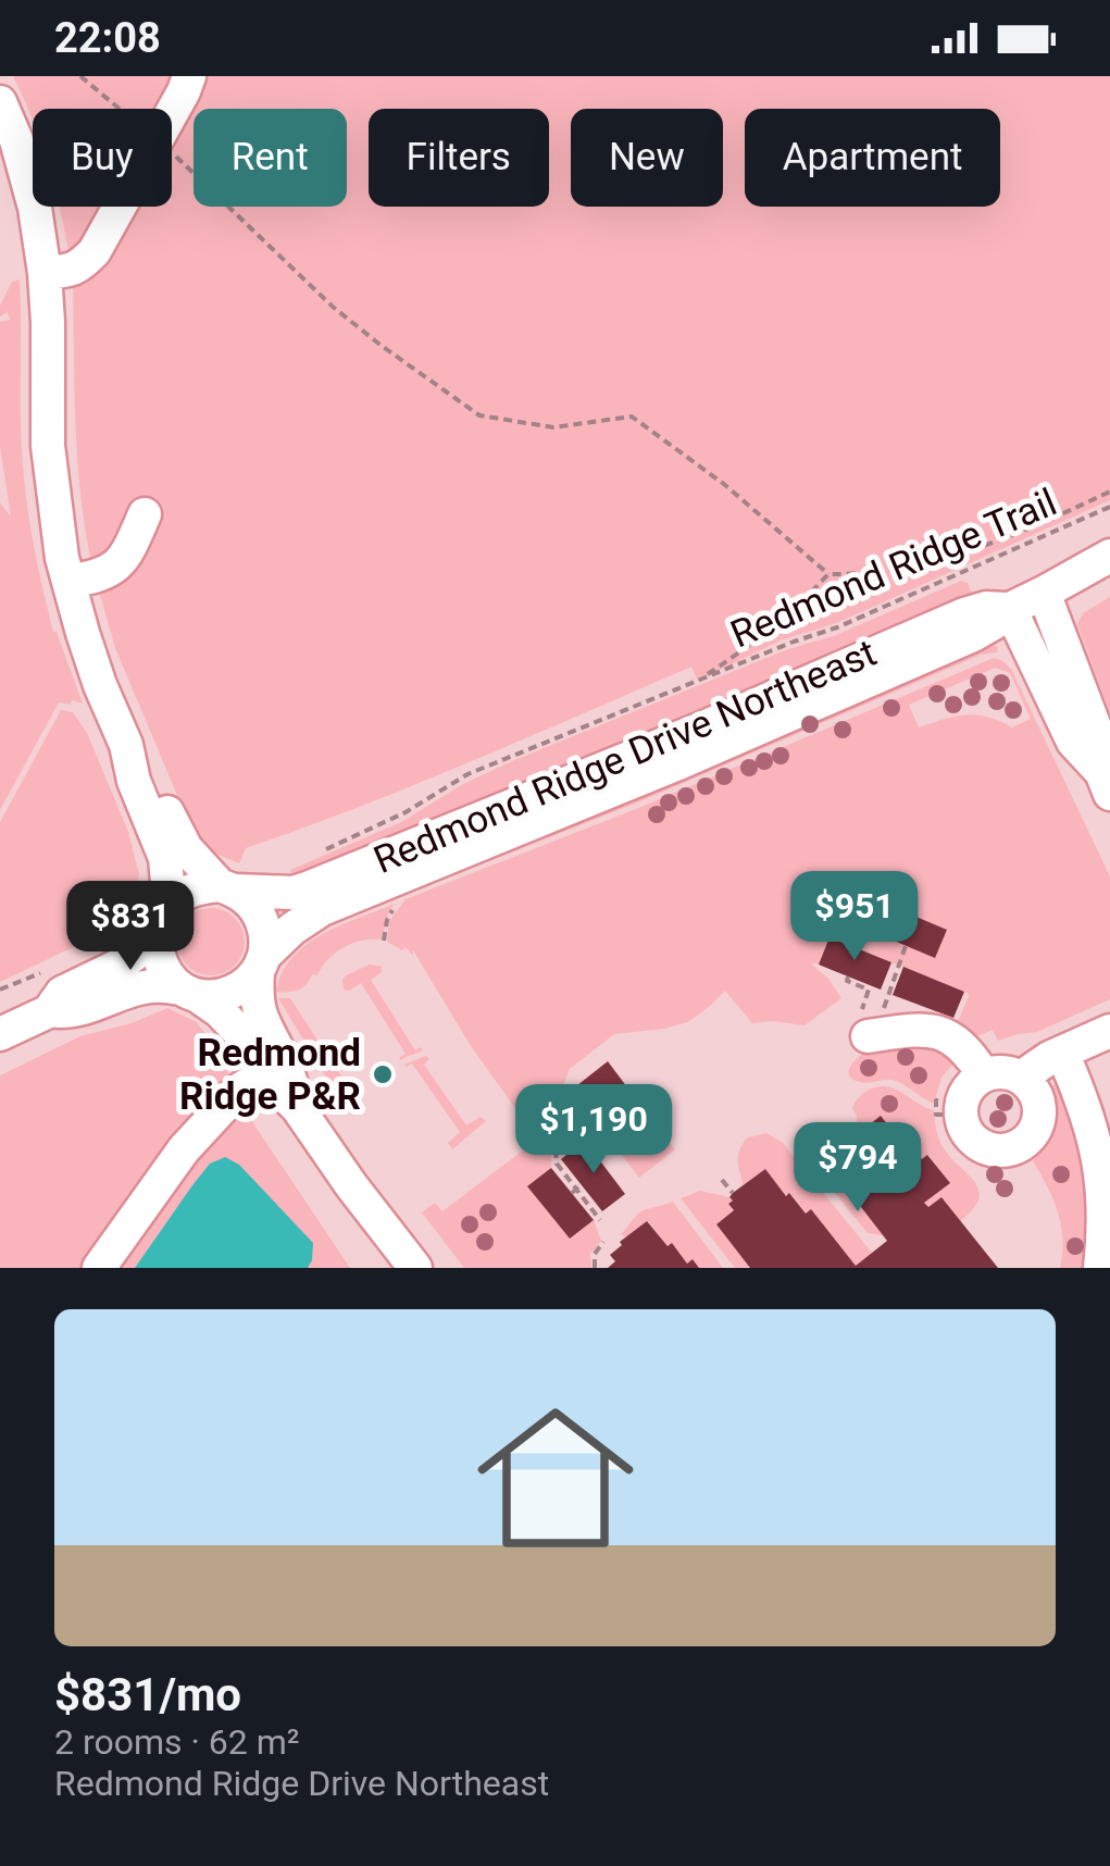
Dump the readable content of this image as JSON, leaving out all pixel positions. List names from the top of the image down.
{
  "streets": {
    "street": ["Redmond Ridge Drive Northeast"],
    "path": ["Redmond Ridge Trail"]
  },
  "places": ["Redmond Ridge P&R"],
  "page": {
    "status": "22:08",
    "chip": [
      "Buy",
      "Rent",
      "Filters",
      "New",
      "Apartment"
    ],
    "price": [
      "$951",
      "$831",
      "$1,190",
      "$794"
    ],
    "list": [
      {
        "name": "$831/mo",
        "note": "2 rooms · 62 m² · Redmond Ridge Drive Northeast"
      }
    ]
  }
}
